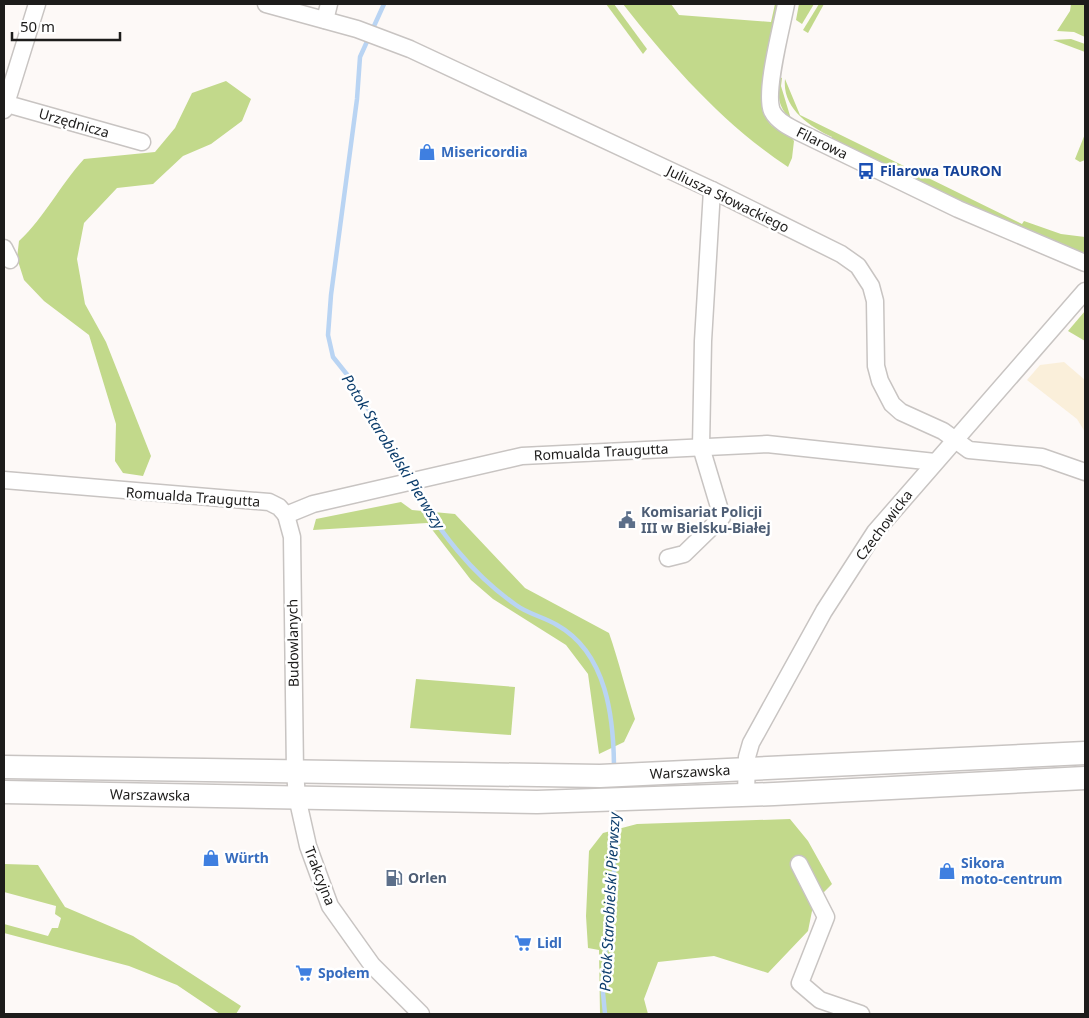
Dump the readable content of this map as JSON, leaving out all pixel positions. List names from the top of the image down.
{
  "streets": {
    "main road": ["Warszawska"],
    "street": [
      "Urzędnicza",
      "Filarowa",
      "Juliusza Słowackiego",
      "Romualda Traugutta",
      "Czechowicka",
      "Budowlanych",
      "Trakcyjna"
    ]
  },
  "crossings": [
    ["Juliusza Słowackiego", "Czechowicka"],
    ["Romualda Traugutta", "Czechowicka"],
    ["Romualda Traugutta", "Budowlanych"],
    ["Czechowicka", "Warszawska"],
    ["Budowlanych", "Warszawska"],
    ["Warszawska", "Trakcyjna"]
  ],
  "water": ["Potok Starobielski Pierwszy"],
  "places": {
    "shop": ["Misericordia", "Würth", "Sikora moto-centrum"],
    "bus stop": ["Filarowa TAURON"],
    "public building": ["Komisariat Policji III w Bielsku-Białej"],
    "fuel station": ["Orlen"],
    "supermarket": ["Lidl", "Społem"]
  },
  "scale_bar": "50 m"
}
